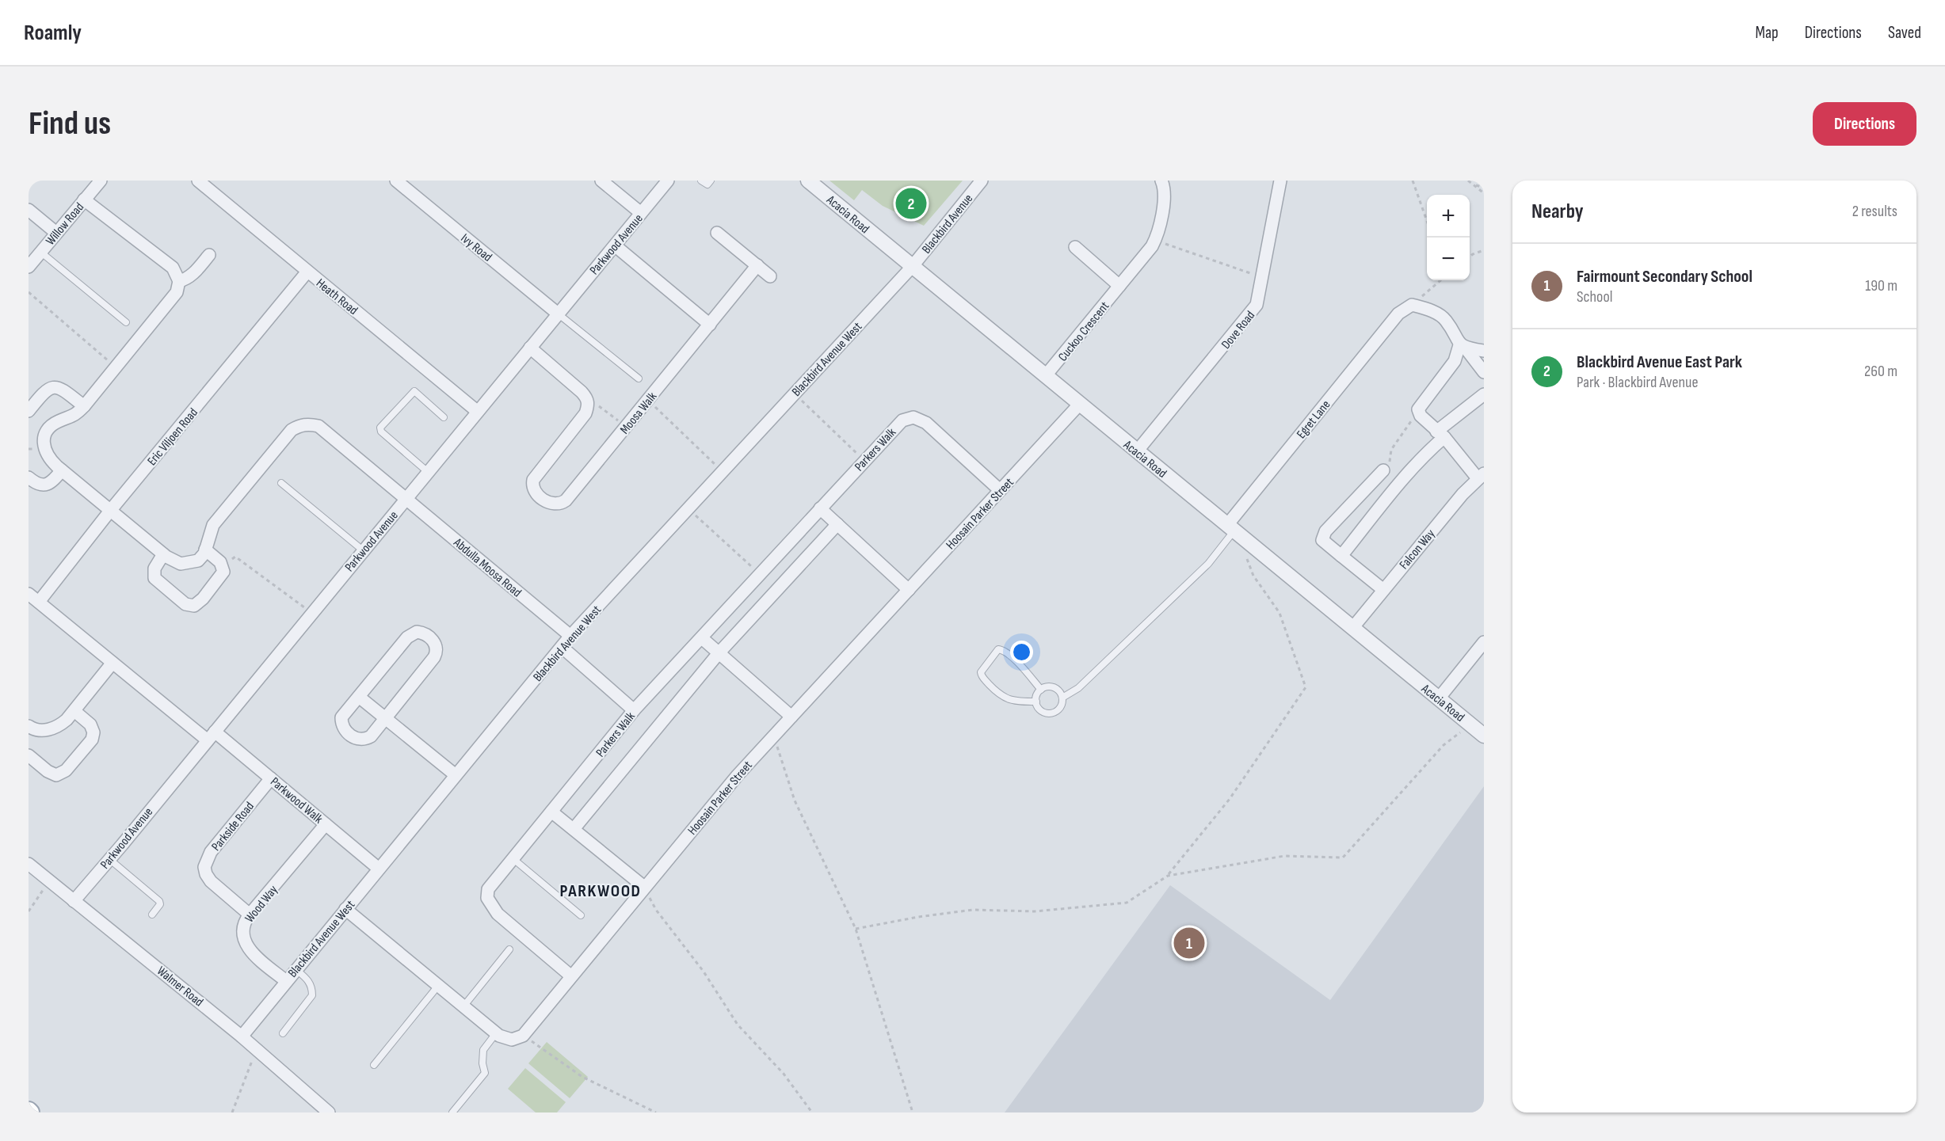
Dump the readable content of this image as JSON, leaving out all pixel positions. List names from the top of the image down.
{
  "streets": {
    "street": [
      "Acacia Road",
      "Willow Road",
      "Blackbird Avenue",
      "Parkwood Avenue",
      "Ivy Road",
      "Heath Road",
      "Dove Road",
      "Cuckoo Crescent",
      "Blackbird Avenue West",
      "Moosa Walk",
      "Egret Lane",
      "Eric Viljoen Road",
      "Parkers Walk",
      "Hoosain Parker Street",
      "Falcon Way",
      "Abdulla Moosa Road",
      "Parkwood Walk",
      "Parkside Road",
      "Wood Way",
      "Walmer Road"
    ]
  },
  "crossings": [
    ["Acacia Road", "Blackbird Avenue"],
    ["Acacia Road", "Dove Road"],
    ["Acacia Road", "Cuckoo Crescent"],
    ["Acacia Road", "Blackbird Avenue West"],
    ["Acacia Road", "Egret Lane"],
    ["Acacia Road", "Hoosain Parker Street"],
    ["Acacia Road", "Falcon Way"],
    ["Blackbird Avenue", "Blackbird Avenue West"],
    ["Parkwood Avenue", "Ivy Road"],
    ["Parkwood Avenue", "Heath Road"],
    ["Parkwood Avenue", "Abdulla Moosa Road"],
    ["Parkwood Avenue", "Parkwood Walk"],
    ["Parkwood Avenue", "Walmer Road"],
    ["Heath Road", "Eric Viljoen Road"],
    ["Blackbird Avenue West", "Abdulla Moosa Road"],
    ["Blackbird Avenue West", "Parkwood Walk"],
    ["Blackbird Avenue West", "Wood Way"],
    ["Blackbird Avenue West", "Walmer Road"],
    ["Parkers Walk", "Hoosain Parker Street"],
    ["Parkwood Walk", "Parkside Road"],
    ["Parkwood Walk", "Wood Way"],
    ["Parkside Road", "Wood Way"]
  ],
  "districts": ["PARKWOOD"],
  "page": {
    "header": "Roamly",
    "nav": ["Map", "Directions", "Saved"],
    "buttons": "Directions",
    "title": "Find us",
    "heading": ["Nearby", "2 results"],
    "pins": ["2", "1"],
    "map_buttons": ["+", "−"],
    "list": [
      {
        "mark": "1",
        "name": "Fairmount Secondary School",
        "note": "School",
        "value": "190 m"
      },
      {
        "mark": "2",
        "name": "Blackbird Avenue East Park",
        "note": "Park · Blackbird Avenue",
        "value": "260 m"
      }
    ]
  }
}
